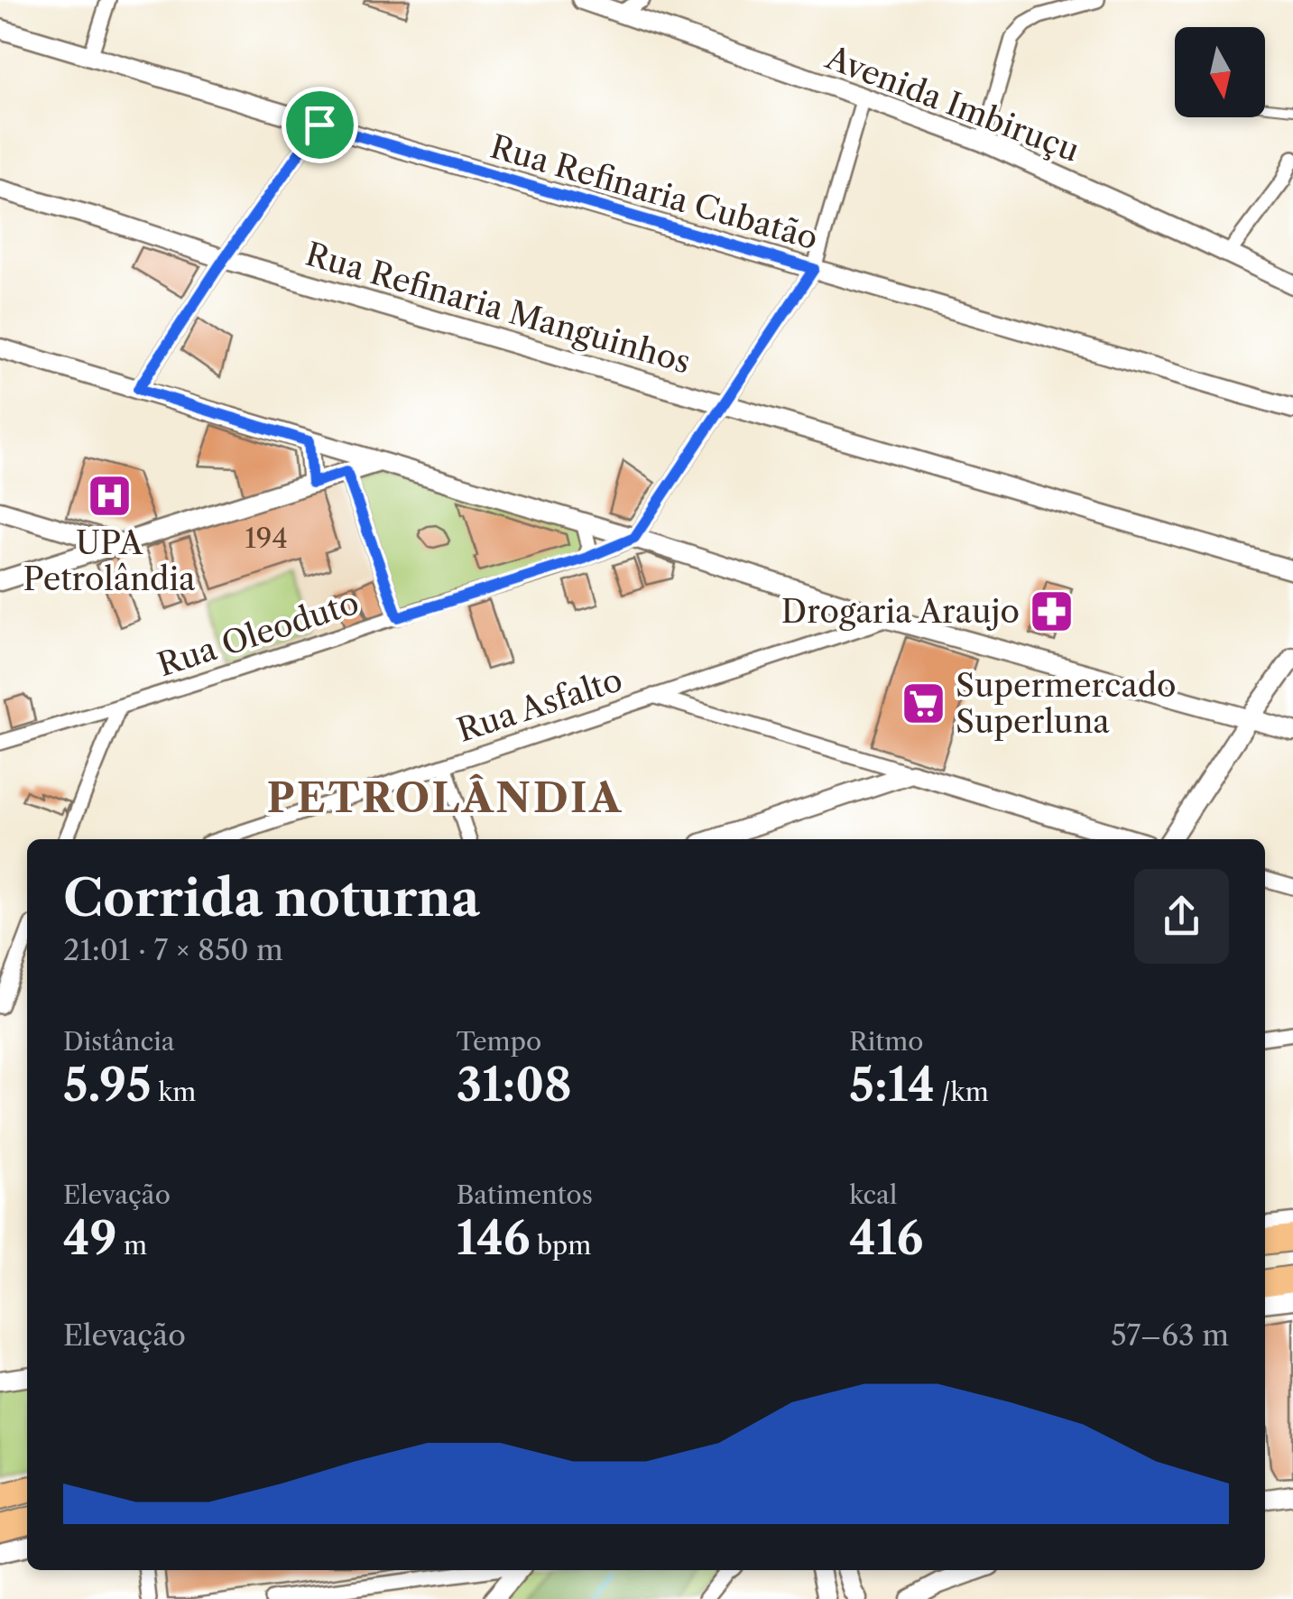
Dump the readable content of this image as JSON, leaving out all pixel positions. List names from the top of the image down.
{
  "streets": {
    "street": [
      "Avenida Imbiruçu",
      "Rua Refinaria Cubatão",
      "Rua Refinaria Manguinhos",
      "Rua Oleoduto",
      "Rua Asfalto"
    ]
  },
  "districts": ["PETROLÂNDIA"],
  "places": {
    "hospital": ["UPA Petrolândia"],
    "pharmacy": ["Drogaria Araujo"],
    "supermarket": ["Supermercado Superluna"]
  },
  "house_numbers": ["194"],
  "north": "bottom",
  "page": {
    "heading": ["Corrida noturna", "21:01 · 7 × 850 m"],
    "stats": [
      ["Distância", "5.95 km"],
      ["Tempo", "31:08"],
      ["Ritmo", "5:14 /km"],
      ["Elevação", "49 m"],
      ["Batimentos", "146 bpm"],
      ["kcal", "416"]
    ],
    "chart": ["Elevação", "57–63 m"]
  }
}
